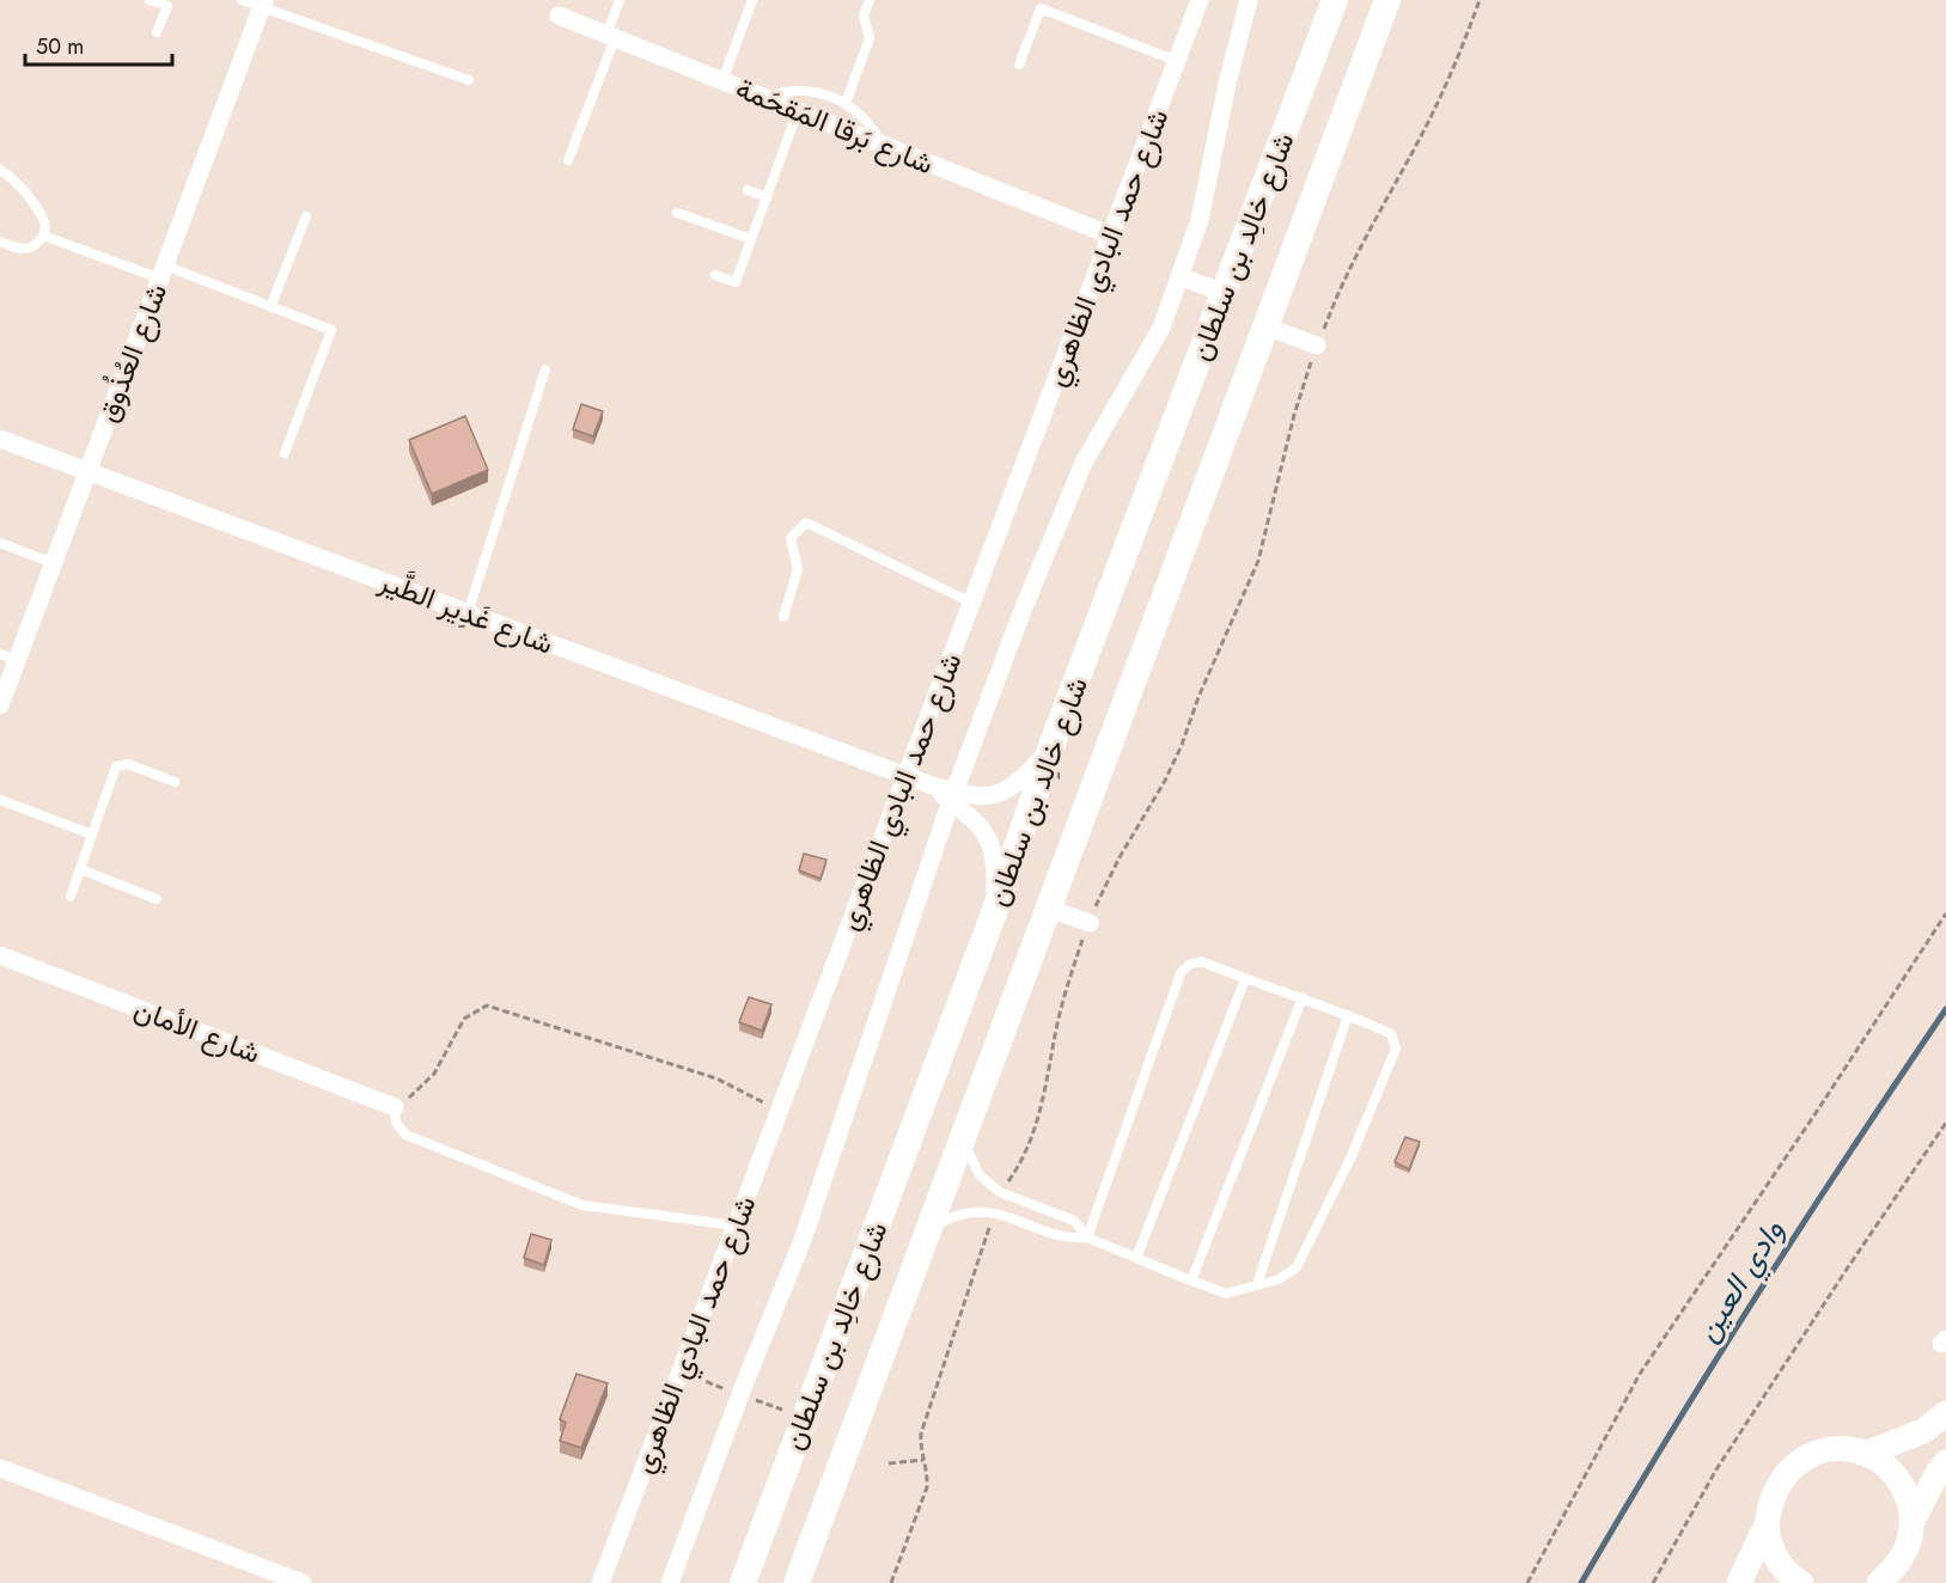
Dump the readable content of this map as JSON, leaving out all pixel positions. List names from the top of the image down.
{
  "streets": {
    "main road": ["شارع خالِد بن سلطان"],
    "street": [
      "شارع بَرقا المَقحَمة",
      "شارع حمد البادي الظاهري",
      "شارع العُذُوق",
      "شارع غَدِير الطَّير",
      "شارع الأمان"
    ]
  },
  "crossings": [
    ["شارع بَرقا المَقحَمة", "شارع حمد البادي الظاهري"],
    ["شارع خالِد بن سلطان", "شارع غَدِير الطَّير"],
    ["شارع حمد البادي الظاهري", "شارع غَدِير الطَّير"],
    ["شارع العُذُوق", "شارع غَدِير الطَّير"]
  ],
  "water": ["وادي العين"],
  "scale_bar": "50 m"
}
